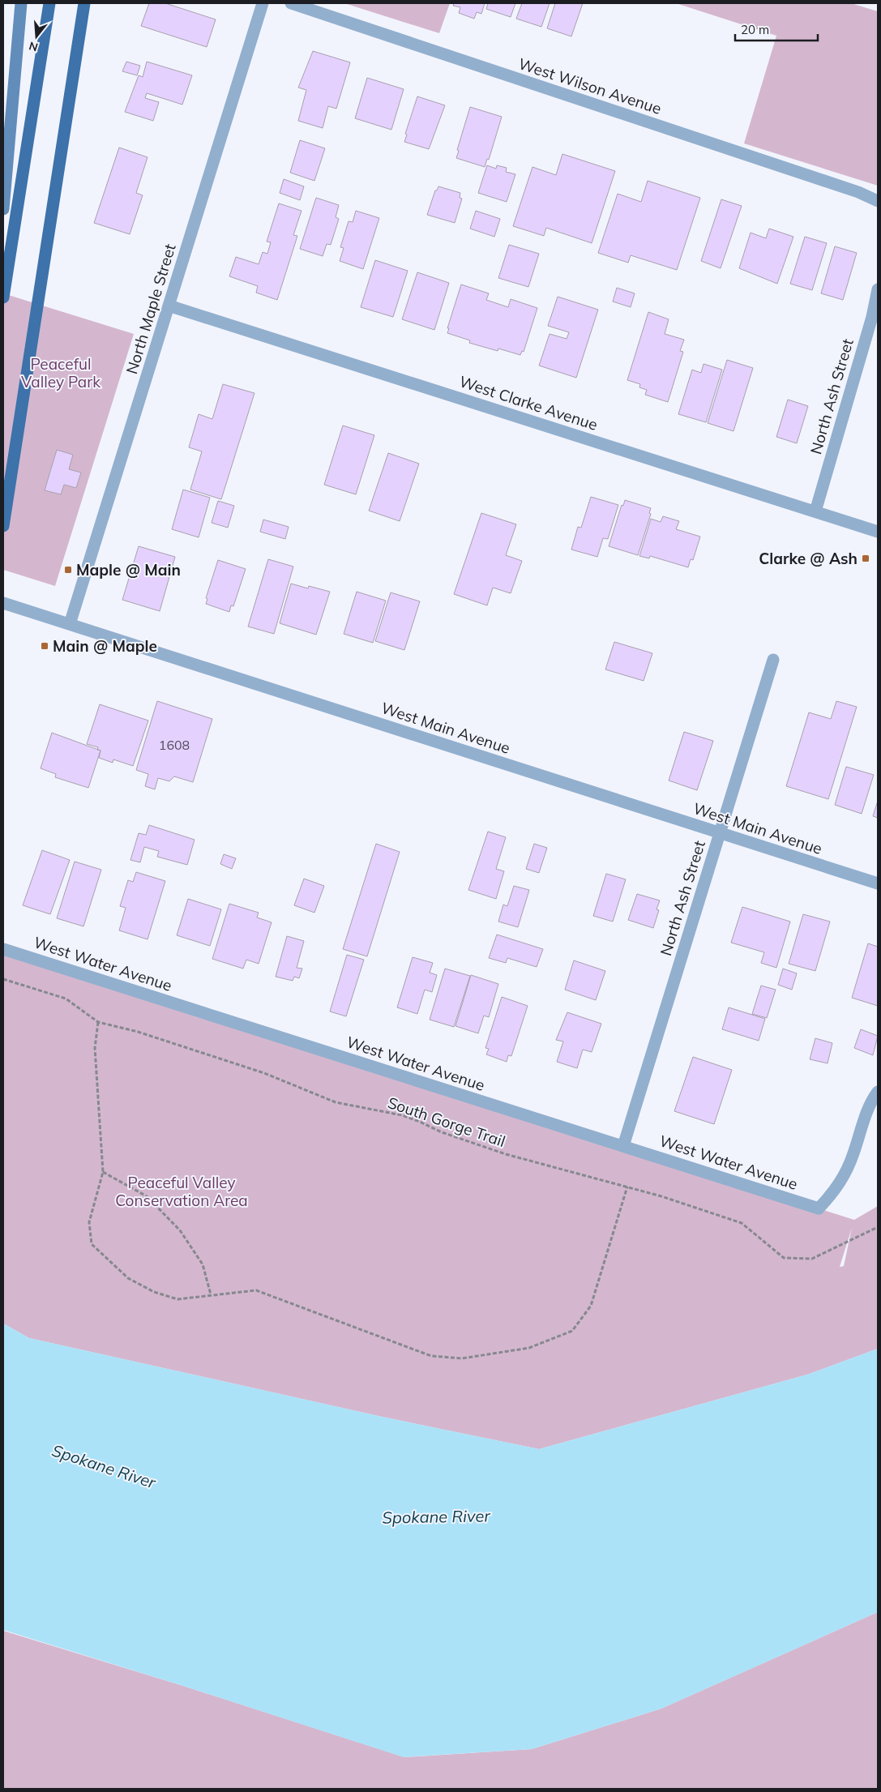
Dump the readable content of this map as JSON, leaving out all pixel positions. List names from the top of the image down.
{
  "streets": {
    "street": [
      "West Wilson Avenue",
      "North Maple Street",
      "North Ash Street",
      "West Clarke Avenue",
      "West Main Avenue",
      "West Water Avenue"
    ],
    "path": ["South Gorge Trail"]
  },
  "crossings": [
    ["North Maple Street", "West Clarke Avenue"],
    ["North Maple Street", "West Main Avenue"],
    ["North Ash Street", "West Clarke Avenue"],
    ["North Ash Street", "West Main Avenue"],
    ["North Ash Street", "West Water Avenue"]
  ],
  "water": ["Spokane River"],
  "parks": ["Peaceful Valley Park", "Peaceful Valley Conservation Area"],
  "places": {
    "transit": ["Clarke @ Ash", "Maple @ Main", "Main @ Maple"]
  },
  "house_numbers": ["1608"],
  "scale_bar": "20 m",
  "north": "bottom"
}
